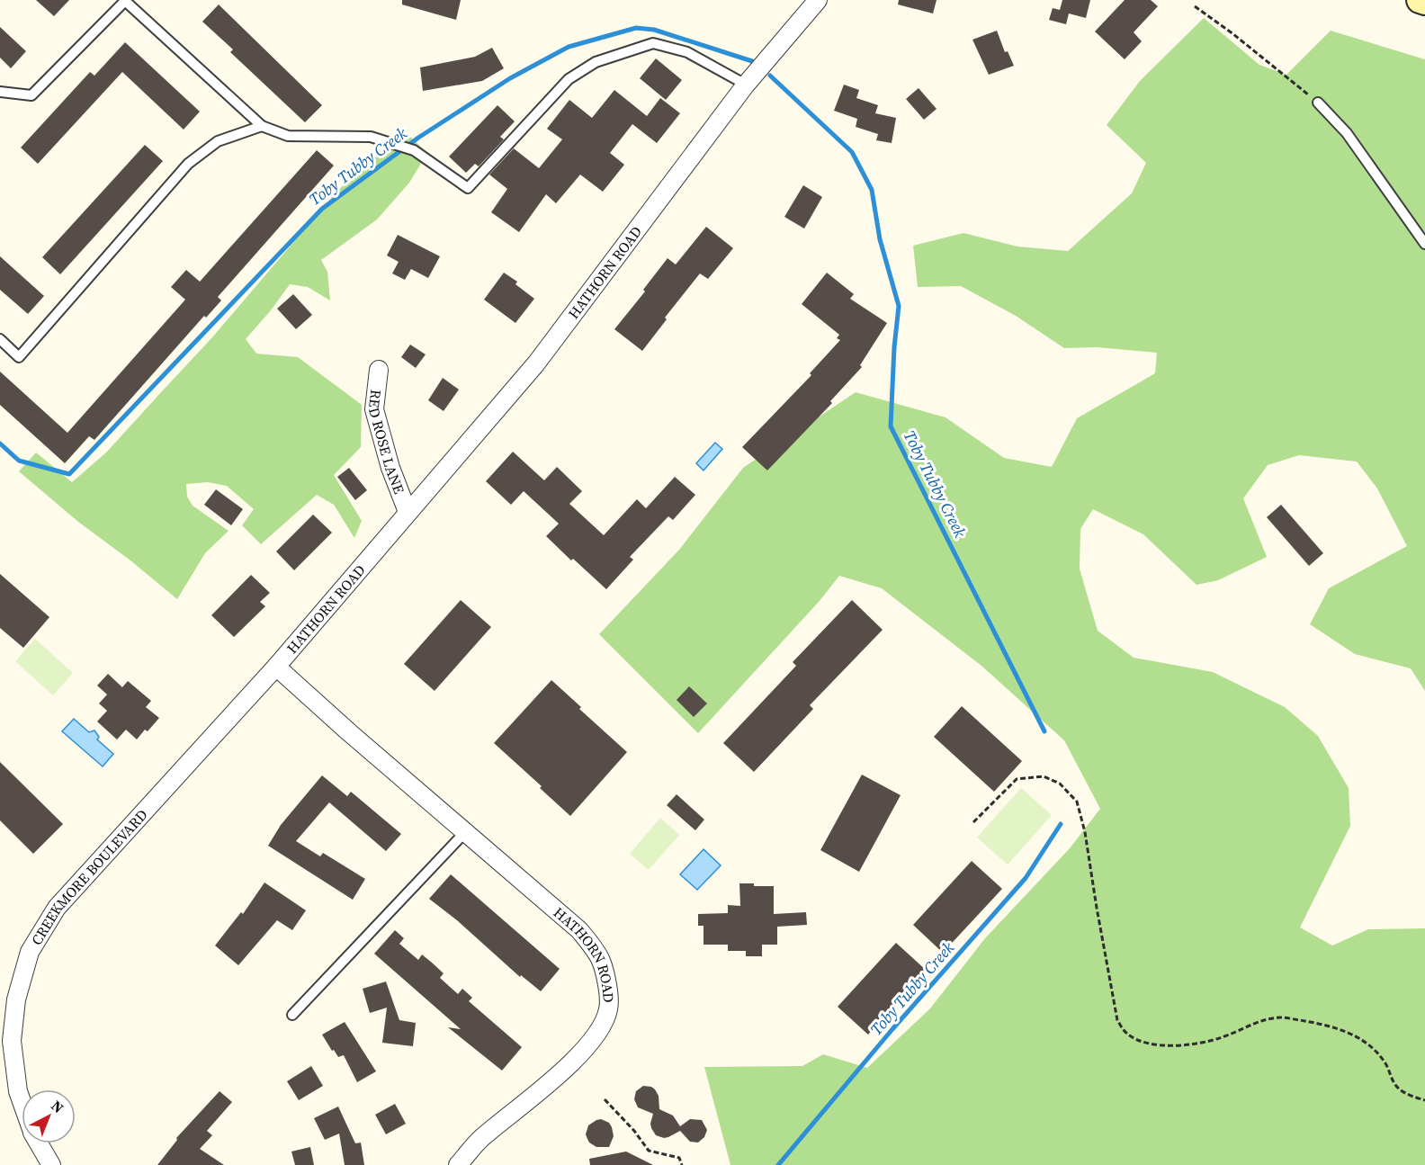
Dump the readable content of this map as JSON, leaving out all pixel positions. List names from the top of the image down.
{
  "streets": {
    "street": ["HATHORN ROAD", "RED ROSE LANE", "CREEKMORE BOULEVARD"]
  },
  "crossings": [
    ["HATHORN ROAD", "RED ROSE LANE"],
    ["HATHORN ROAD", "CREEKMORE BOULEVARD"]
  ],
  "water": ["Toby Tubby Creek"],
  "north": "top right"
}
